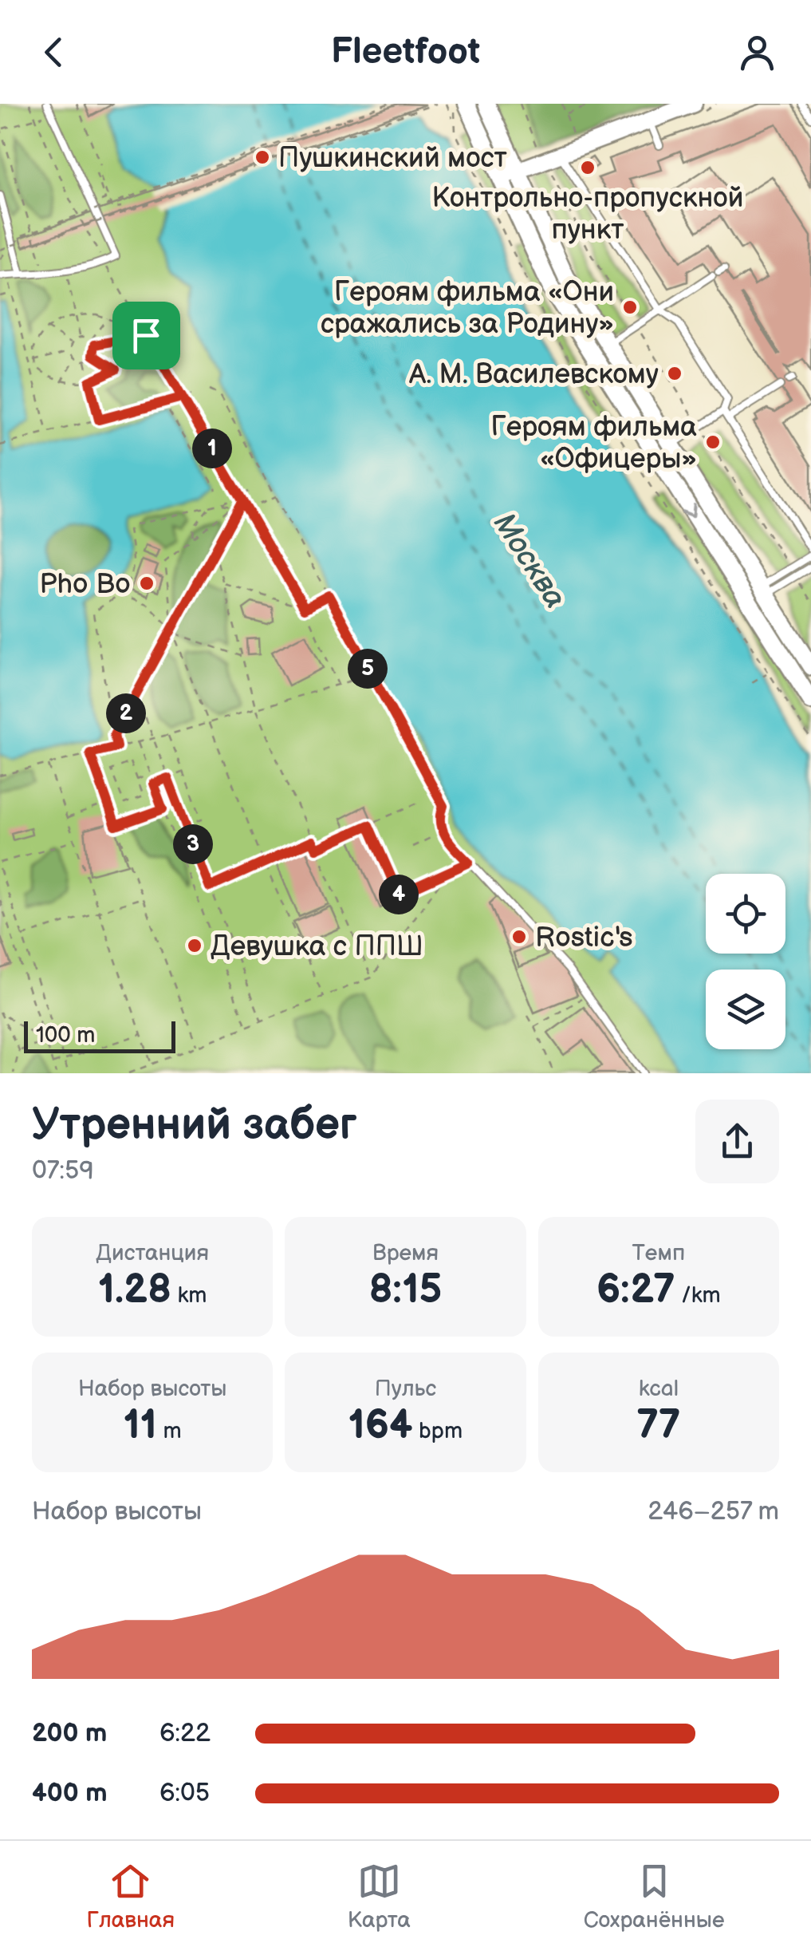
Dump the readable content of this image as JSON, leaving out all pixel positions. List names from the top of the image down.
{
  "water": ["Москва"],
  "places": [
    "Пушкинский мост",
    "Контрольно-пропускной пункт",
    "Героям фильма «Они сражались за Родину»",
    "А. М. Василевскому",
    "Героям фильма «Офицеры»",
    "Pho Bo",
    "Rostic's",
    "Девушка с ППШ"
  ],
  "scale_bar": "100 m",
  "page": {
    "header": "Fleetfoot",
    "pins": [
      "1",
      "5",
      "2",
      "3",
      "4"
    ],
    "scale": "100 m",
    "heading": ["Утренний забег", "07:59"],
    "stats": [
      ["Дистанция", "1.28 km"],
      ["Время", "8:15"],
      ["Темп", "6:27 /km"],
      ["Набор высоты", "11 m"],
      ["Пульс", "164 bpm"],
      ["kcal", "77"]
    ],
    "chart": ["Набор высоты", "246–257 m"],
    "list": [
      {
        "name": "200 m",
        "note": "6:22"
      },
      {
        "name": "400 m",
        "note": "6:05"
      }
    ],
    "tabs": ["Главная", "Карта", "Сохранённые"]
  }
}
